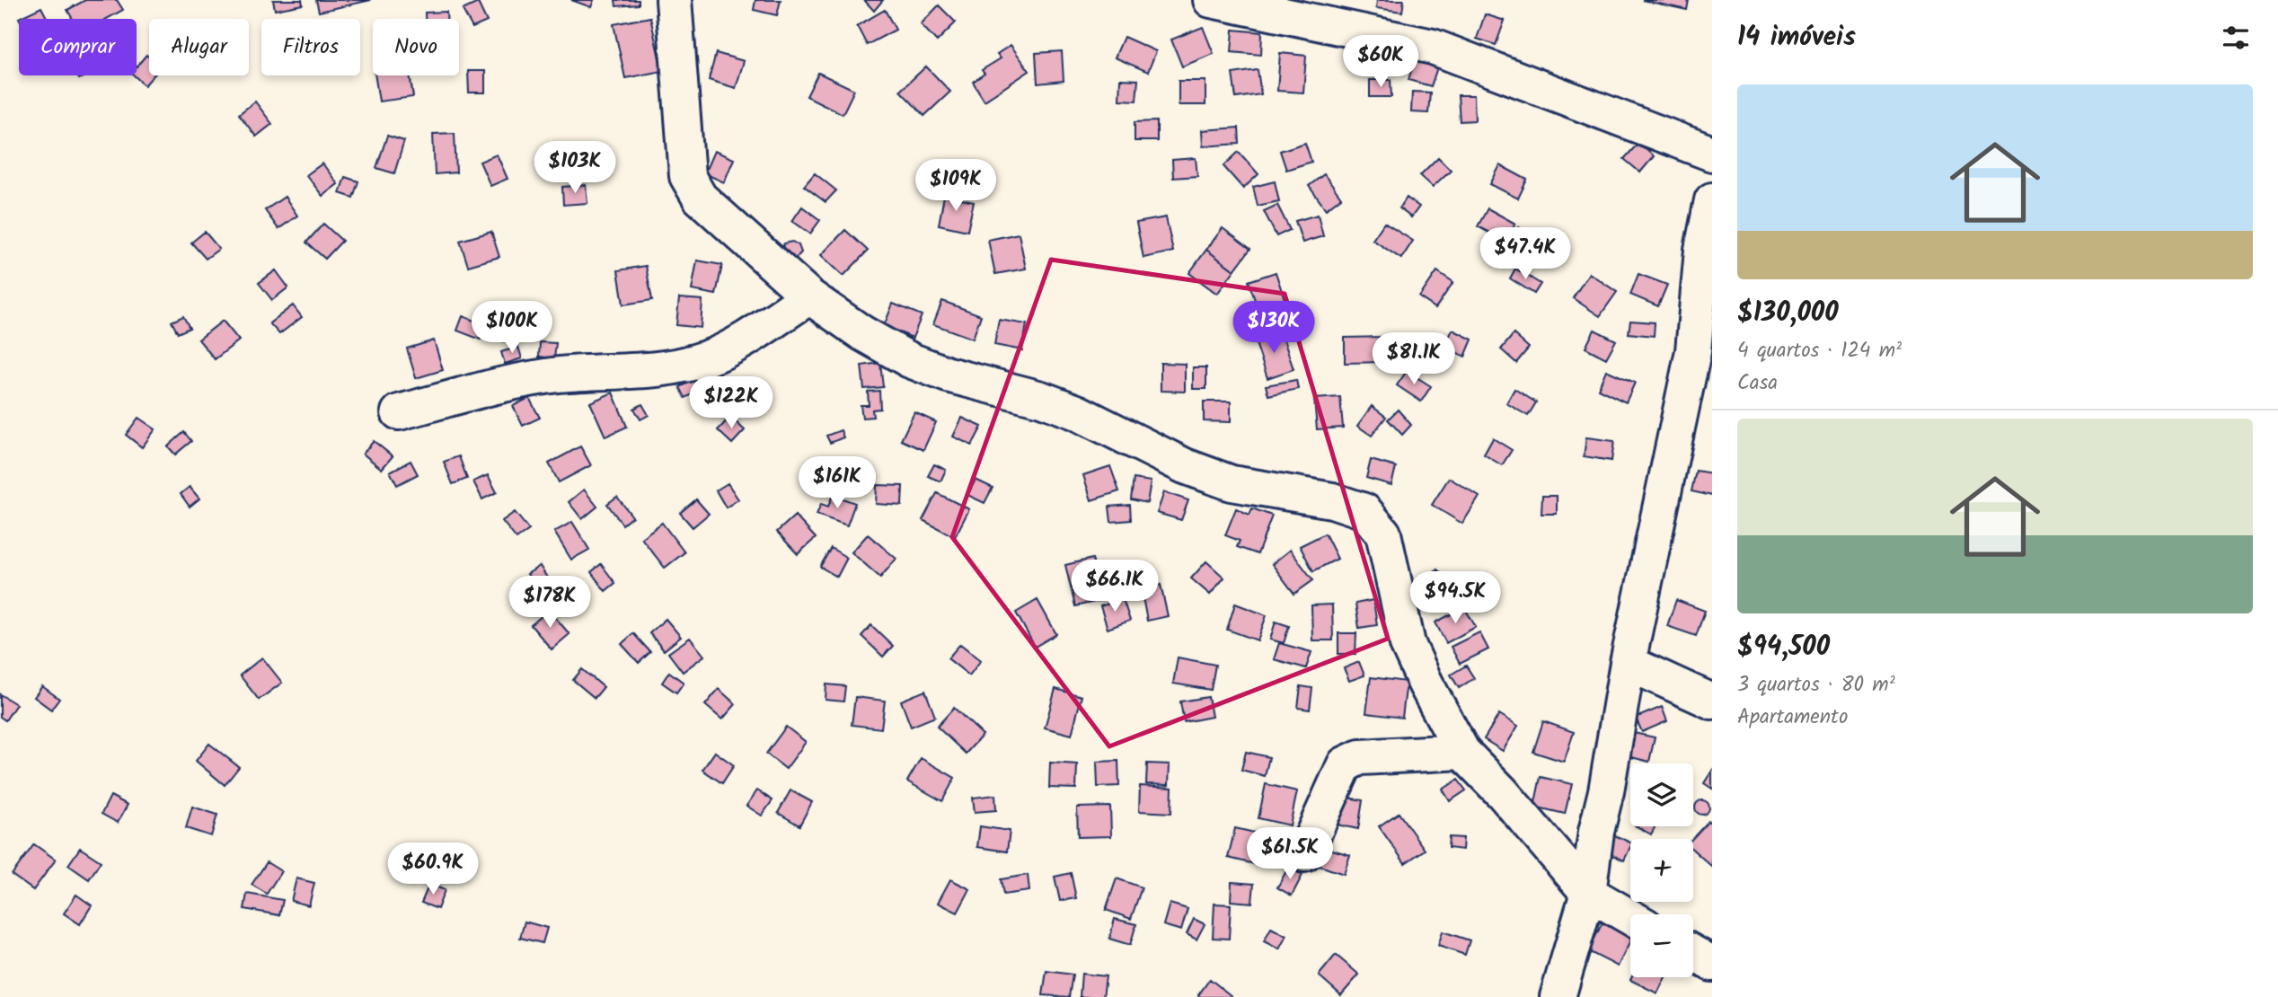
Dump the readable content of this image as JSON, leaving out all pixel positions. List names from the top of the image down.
{
  "page": {
    "heading": "14 imóveis",
    "chip": [
      "Comprar",
      "Alugar",
      "Filtros",
      "Novo"
    ],
    "price": [
      "$60K",
      "$103K",
      "$109K",
      "$47.4K",
      "$100K",
      "$130K",
      "$81.1K",
      "$122K",
      "$161K",
      "$66.1K",
      "$94.5K",
      "$178K",
      "$61.5K",
      "$60.9K"
    ],
    "list": [
      {
        "name": "$130,000",
        "note": "4 quartos · 124 m² · Casa"
      },
      {
        "name": "$94,500",
        "note": "3 quartos · 80 m² · Apartamento"
      }
    ],
    "map_buttons": ["+", "−"]
  }
}
